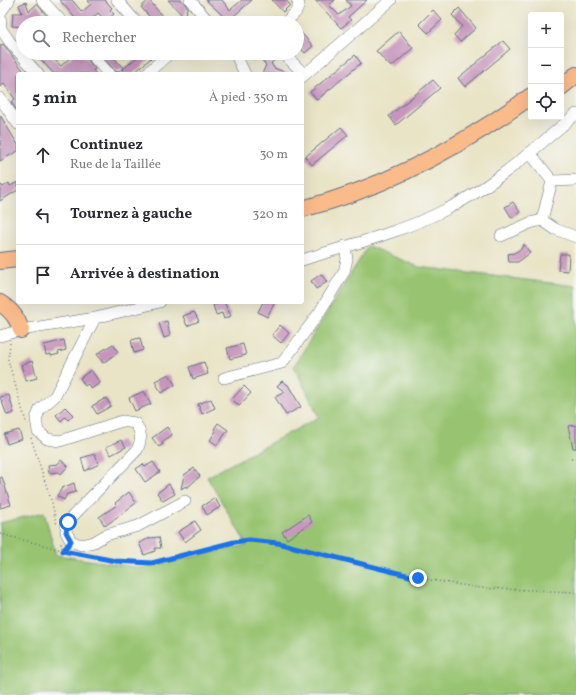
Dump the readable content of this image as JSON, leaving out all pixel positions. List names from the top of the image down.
{
  "page": {
    "map_buttons": ["+", "−"],
    "search": "Rechercher",
    "heading": ["5 min", "À pied · 350 m"],
    "list": [
      ["Continuez", "Rue de la Taillée", "30 m"],
      ["Tournez à gauche", "320 m"],
      "Arrivée à destination"
    ]
  }
}
